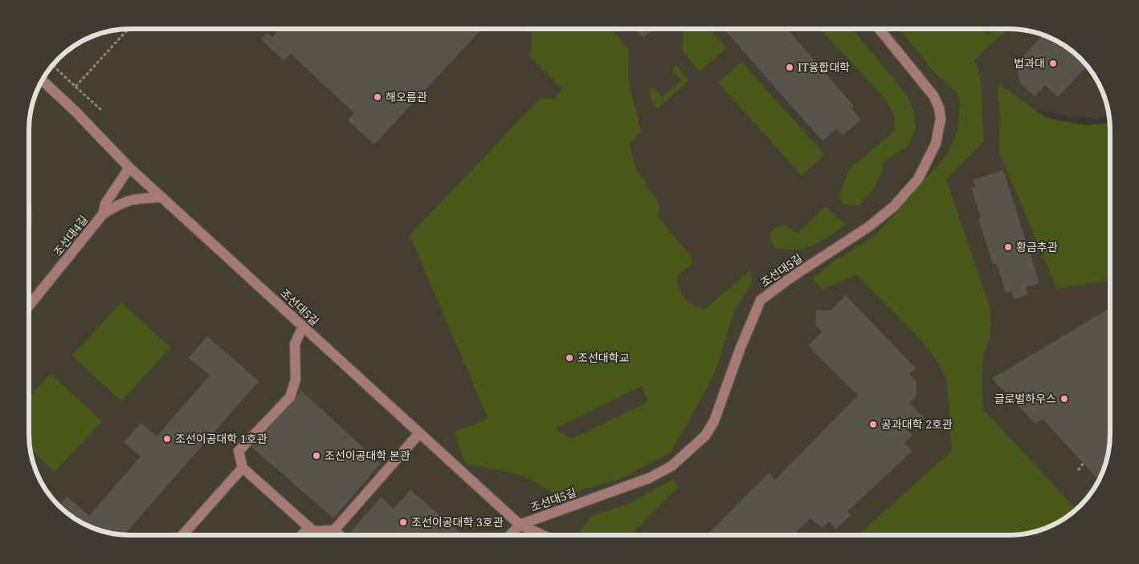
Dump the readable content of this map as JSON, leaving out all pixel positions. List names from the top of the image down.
{
  "streets": {
    "street": ["조선대4길", "조선대5길"]
  },
  "crossings": [
    ["조선대4길", "조선대5길"]
  ],
  "places": [
    "법과대",
    "IT융합대학",
    "해오름관",
    "황금추관",
    "조선대학교",
    "글로벌하우스",
    "공과대학 2호관",
    "조선이공대학 1호관",
    "조선이공대학 본관",
    "조선이공대학 3호관"
  ]
}
